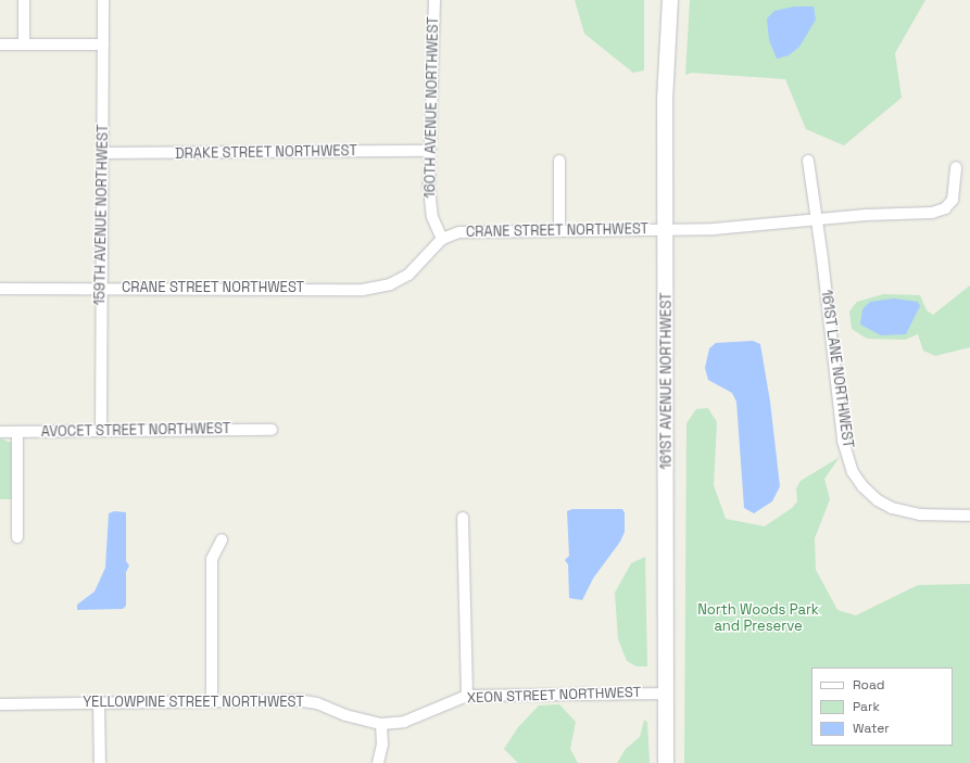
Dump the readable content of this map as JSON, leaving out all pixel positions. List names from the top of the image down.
{
  "streets": {
    "main road": ["161ST AVENUE NORTHWEST"],
    "street": [
      "160TH AVENUE NORTHWEST",
      "DRAKE STREET NORTHWEST",
      "159TH AVENUE NORTHWEST",
      "CRANE STREET NORTHWEST",
      "161ST LANE NORTHWEST",
      "AVOCET STREET NORTHWEST",
      "XEON STREET NORTHWEST",
      "YELLOWPINE STREET NORTHWEST"
    ]
  },
  "crossings": [
    ["160TH AVENUE NORTHWEST", "DRAKE STREET NORTHWEST"],
    ["160TH AVENUE NORTHWEST", "CRANE STREET NORTHWEST"],
    ["DRAKE STREET NORTHWEST", "159TH AVENUE NORTHWEST"],
    ["159TH AVENUE NORTHWEST", "CRANE STREET NORTHWEST"],
    ["159TH AVENUE NORTHWEST", "AVOCET STREET NORTHWEST"],
    ["CRANE STREET NORTHWEST", "161ST LANE NORTHWEST"],
    ["CRANE STREET NORTHWEST", "161ST AVENUE NORTHWEST"],
    ["161ST AVENUE NORTHWEST", "XEON STREET NORTHWEST"],
    ["XEON STREET NORTHWEST", "YELLOWPINE STREET NORTHWEST"]
  ],
  "parks": ["North Woods Park and Preserve"],
  "legend": ["Road", "Park", "Water"]
}
